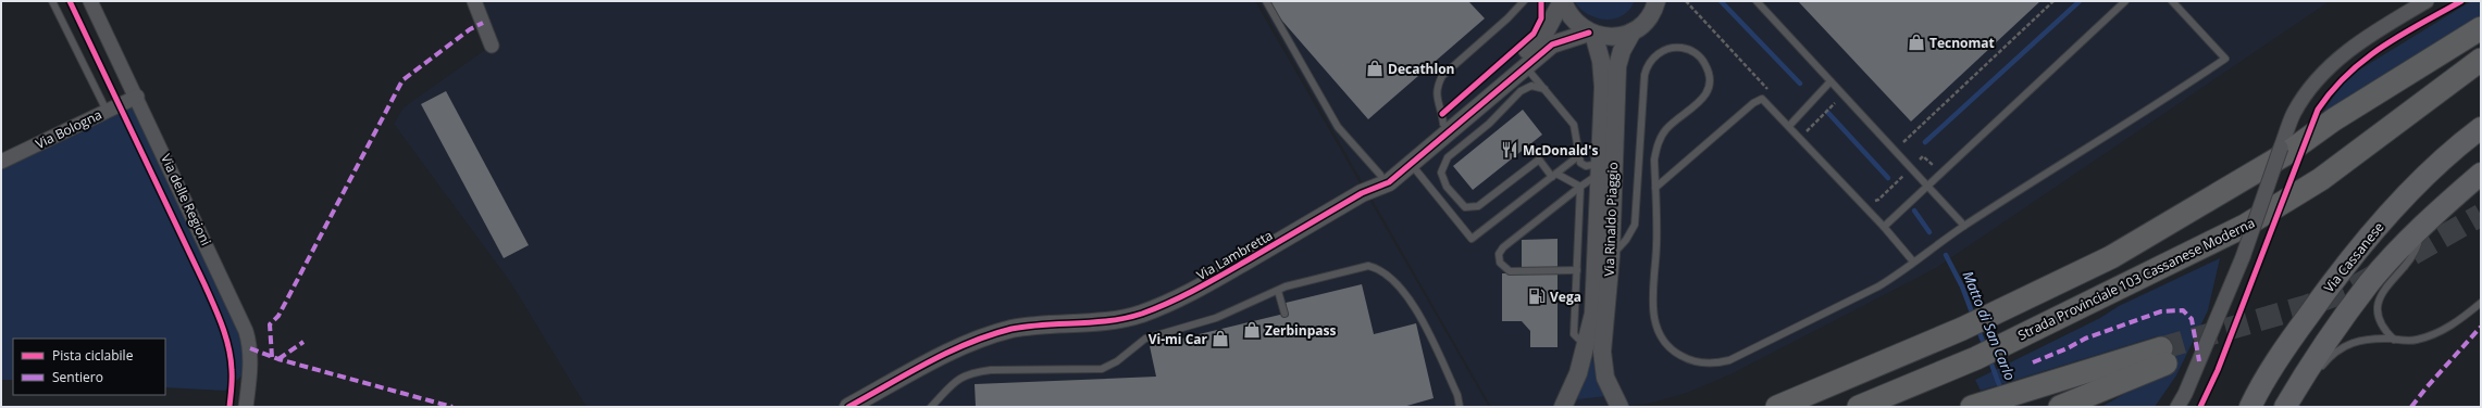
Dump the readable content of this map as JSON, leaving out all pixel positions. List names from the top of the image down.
{
  "streets": {
    "highway": ["Strada Provinciale 103 Cassanese Moderna"],
    "main road": ["Via Cassanese"],
    "street": [
      "Via Bologna",
      "Via delle Regioni",
      "Via Rinaldo Piaggio",
      "Via Lambretta"
    ]
  },
  "crossings": [
    ["Via Bologna", "Via delle Regioni"],
    ["Via Rinaldo Piaggio", "Via Lambretta"]
  ],
  "water": ["Matto di San Carlo"],
  "places": {
    "shop": [
      "Tecnomat",
      "Decathlon",
      "Zerbinpass",
      "Vi-mi Car"
    ],
    "restaurant": ["McDonald's"],
    "fuel station": ["Vega"]
  },
  "legend": ["Pista ciclabile", "Sentiero"]
}
